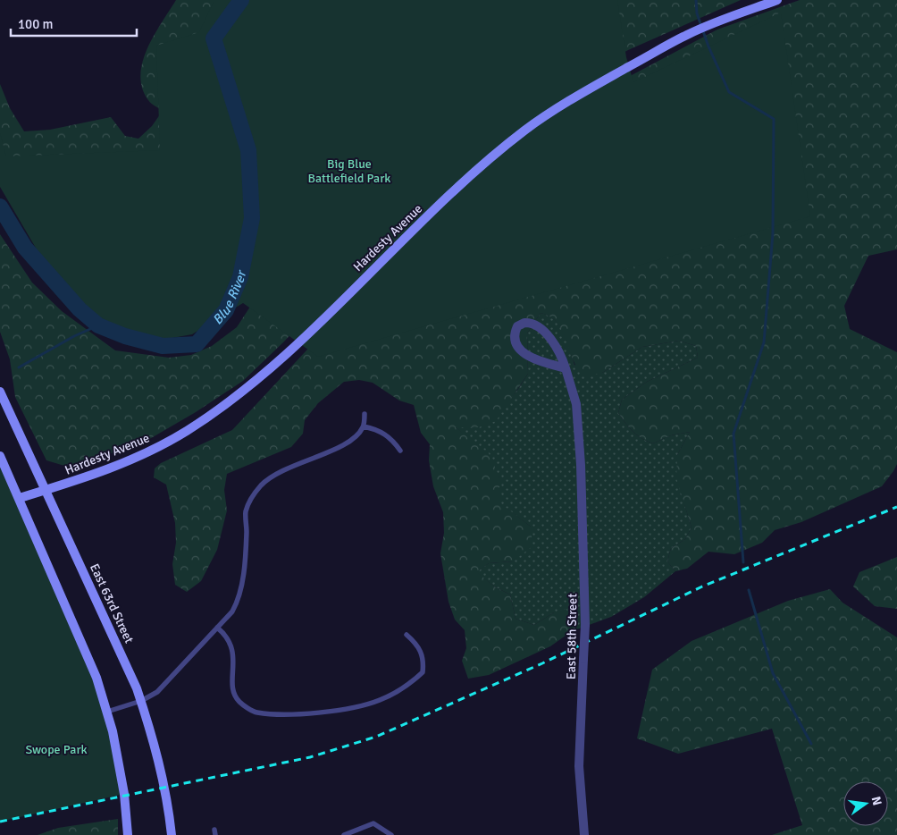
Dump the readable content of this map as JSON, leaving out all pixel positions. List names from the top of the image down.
{
  "streets": {
    "main road": ["Hardesty Avenue", "East 63rd Street"],
    "street": ["East 58th Street"]
  },
  "crossings": [
    ["Hardesty Avenue", "East 63rd Street"]
  ],
  "water": ["Blue River"],
  "parks": ["Big Blue Battlefield Park", "Swope Park"],
  "scale_bar": "100 m",
  "north": "right"
}
